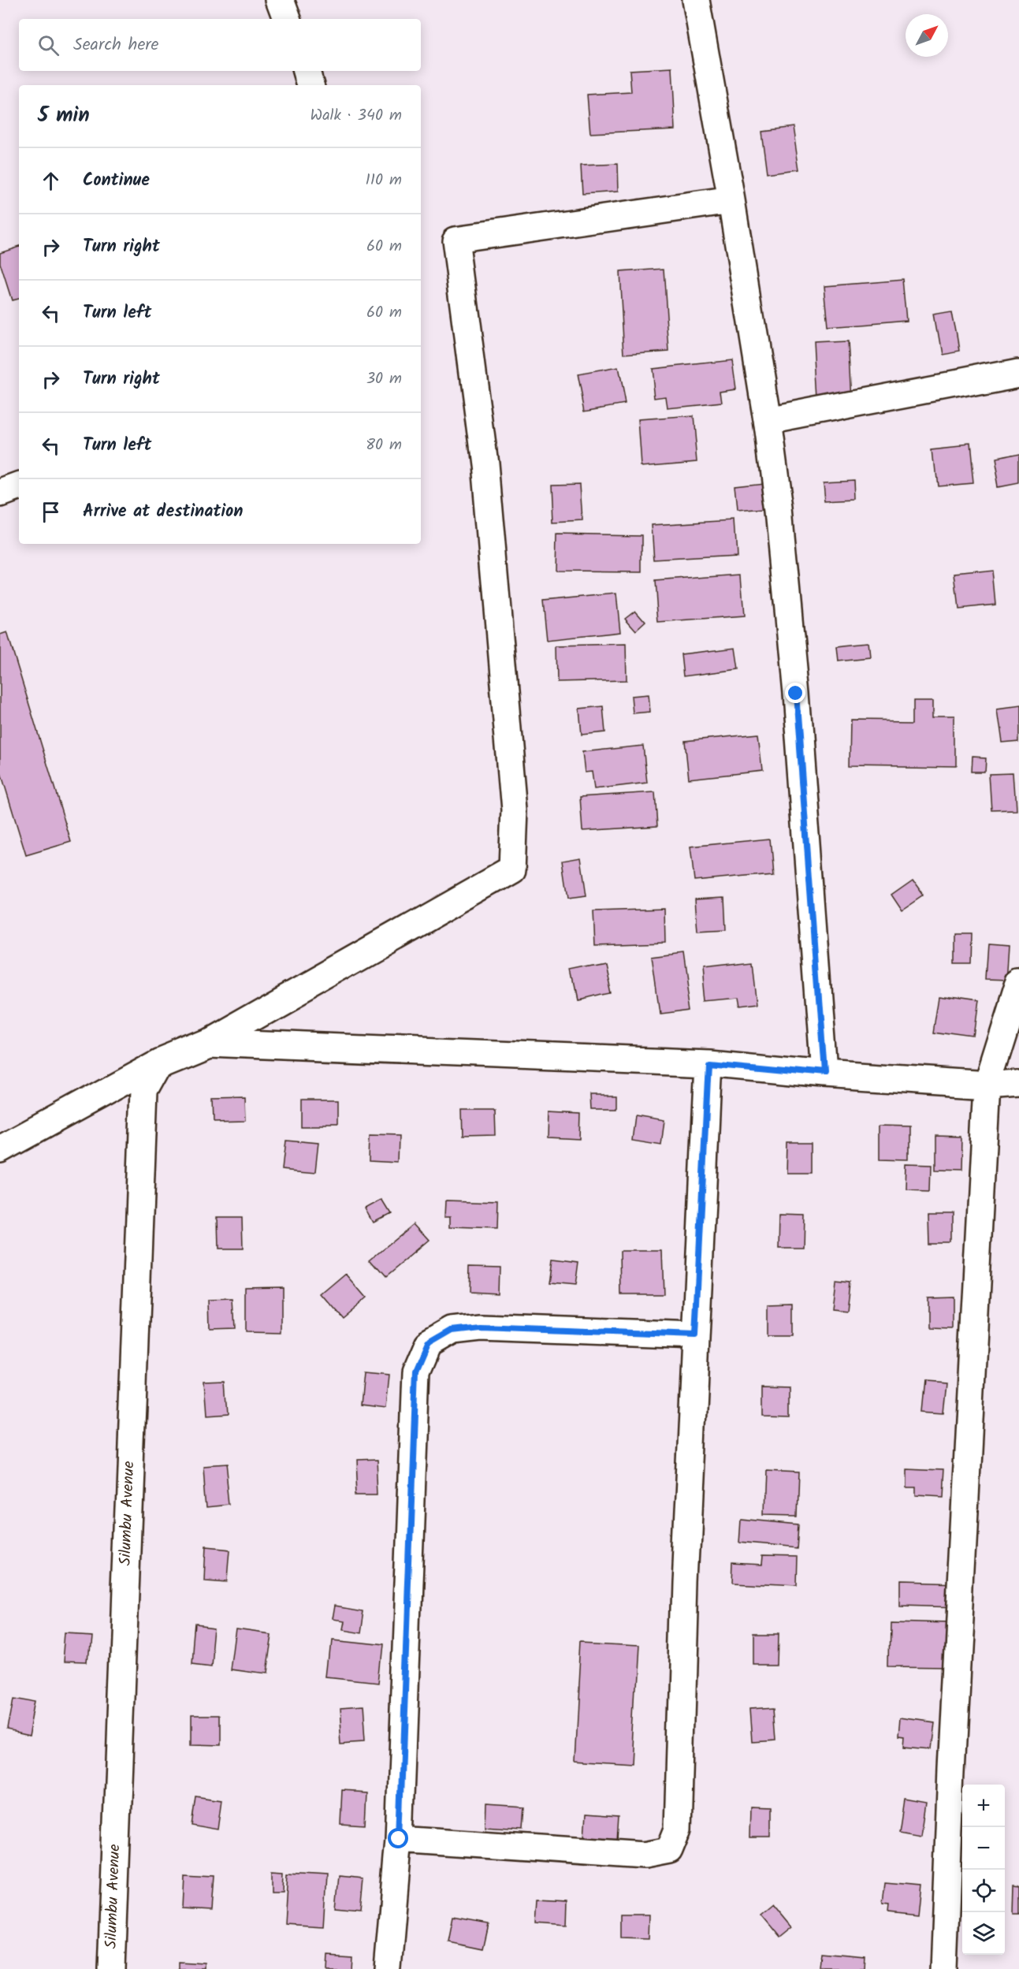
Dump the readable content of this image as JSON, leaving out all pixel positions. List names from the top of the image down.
{
  "streets": {
    "street": ["Silumbu Avenue"]
  },
  "north": "top right",
  "page": {
    "search": "Search here",
    "heading": ["5 min", "Walk · 340 m"],
    "list": [
      ["Continue", "110 m"],
      ["Turn right", "60 m"],
      ["Turn left", "60 m"],
      ["Turn right", "30 m"],
      ["Turn left", "80 m"],
      "Arrive at destination"
    ],
    "map_buttons": ["+", "−"]
  }
}
